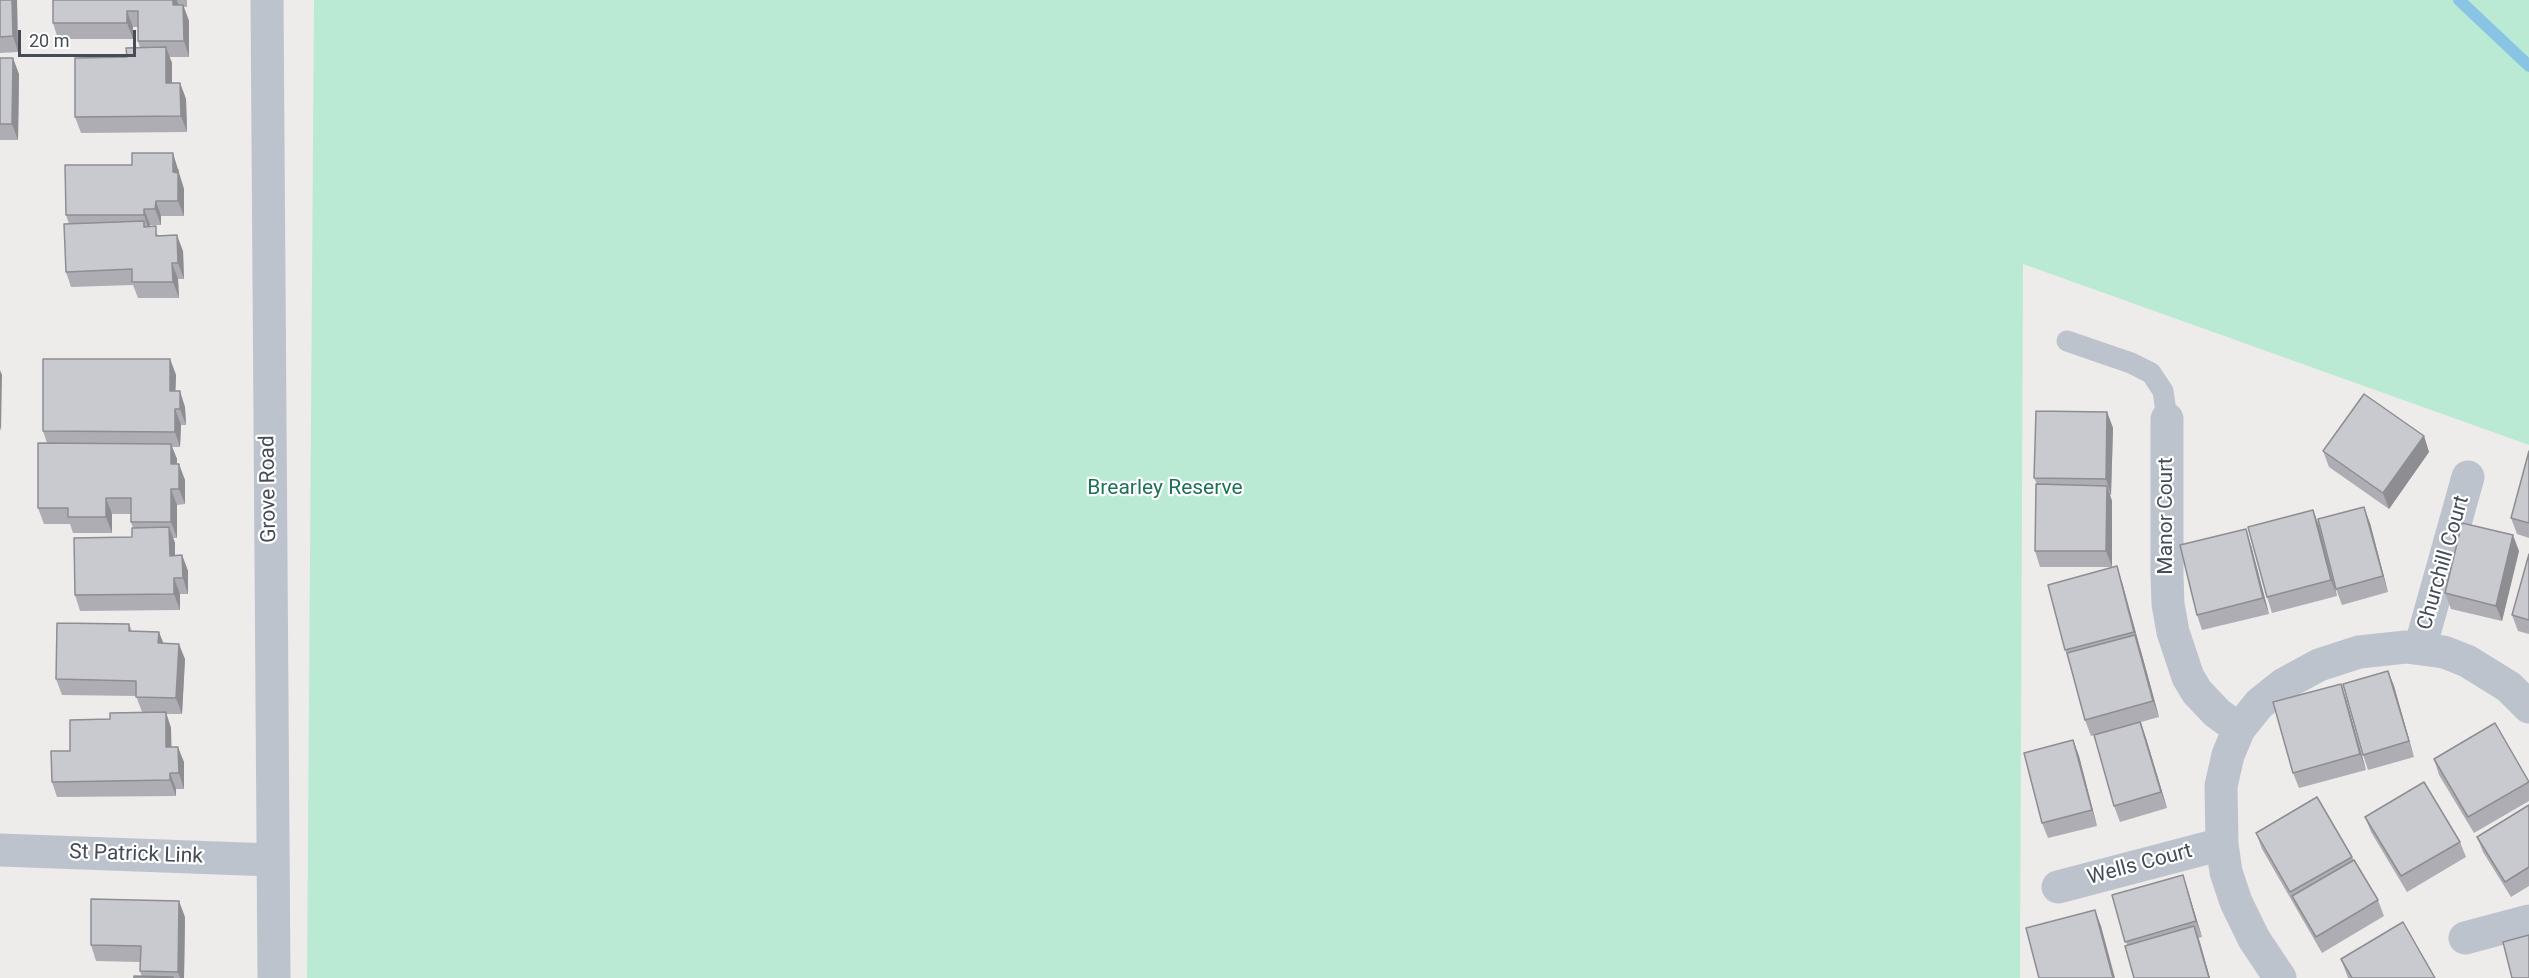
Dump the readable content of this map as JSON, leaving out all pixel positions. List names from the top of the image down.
{
  "streets": {
    "street": [
      "Grove Road",
      "Manor Court",
      "Churchill Court",
      "St Patrick Link",
      "Wells Court"
    ]
  },
  "crossings": [
    ["Grove Road", "St Patrick Link"]
  ],
  "parks": ["Brearley Reserve"],
  "scale_bar": "20 m"
}
